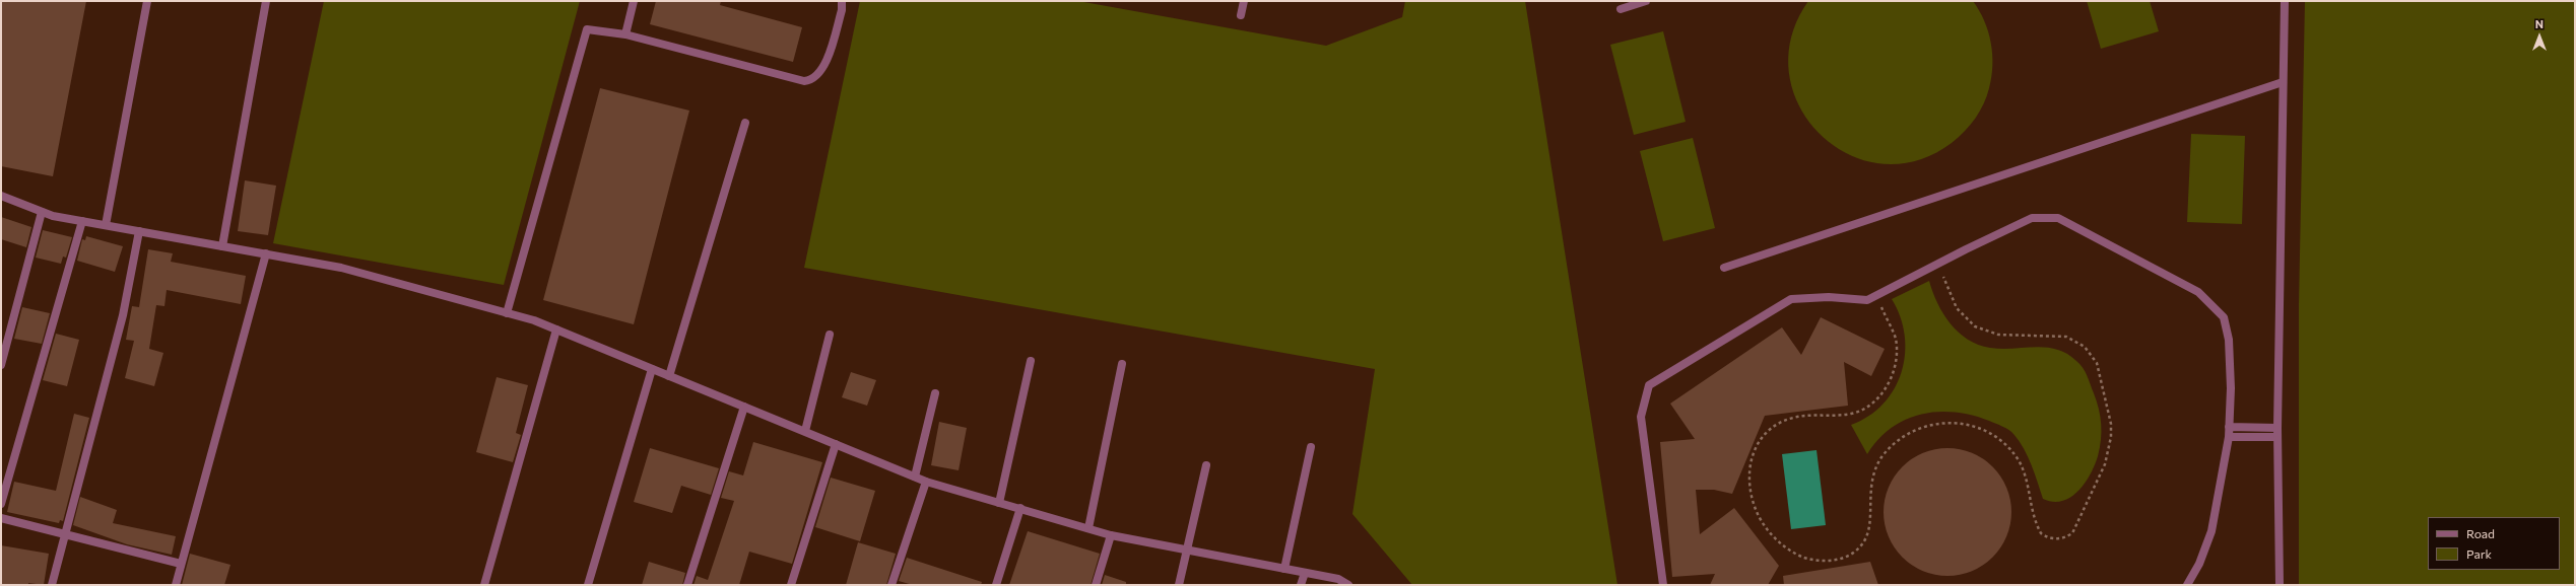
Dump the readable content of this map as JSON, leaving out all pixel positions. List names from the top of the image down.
{
  "legend": ["Road", "Park"],
  "north": "top"
}
